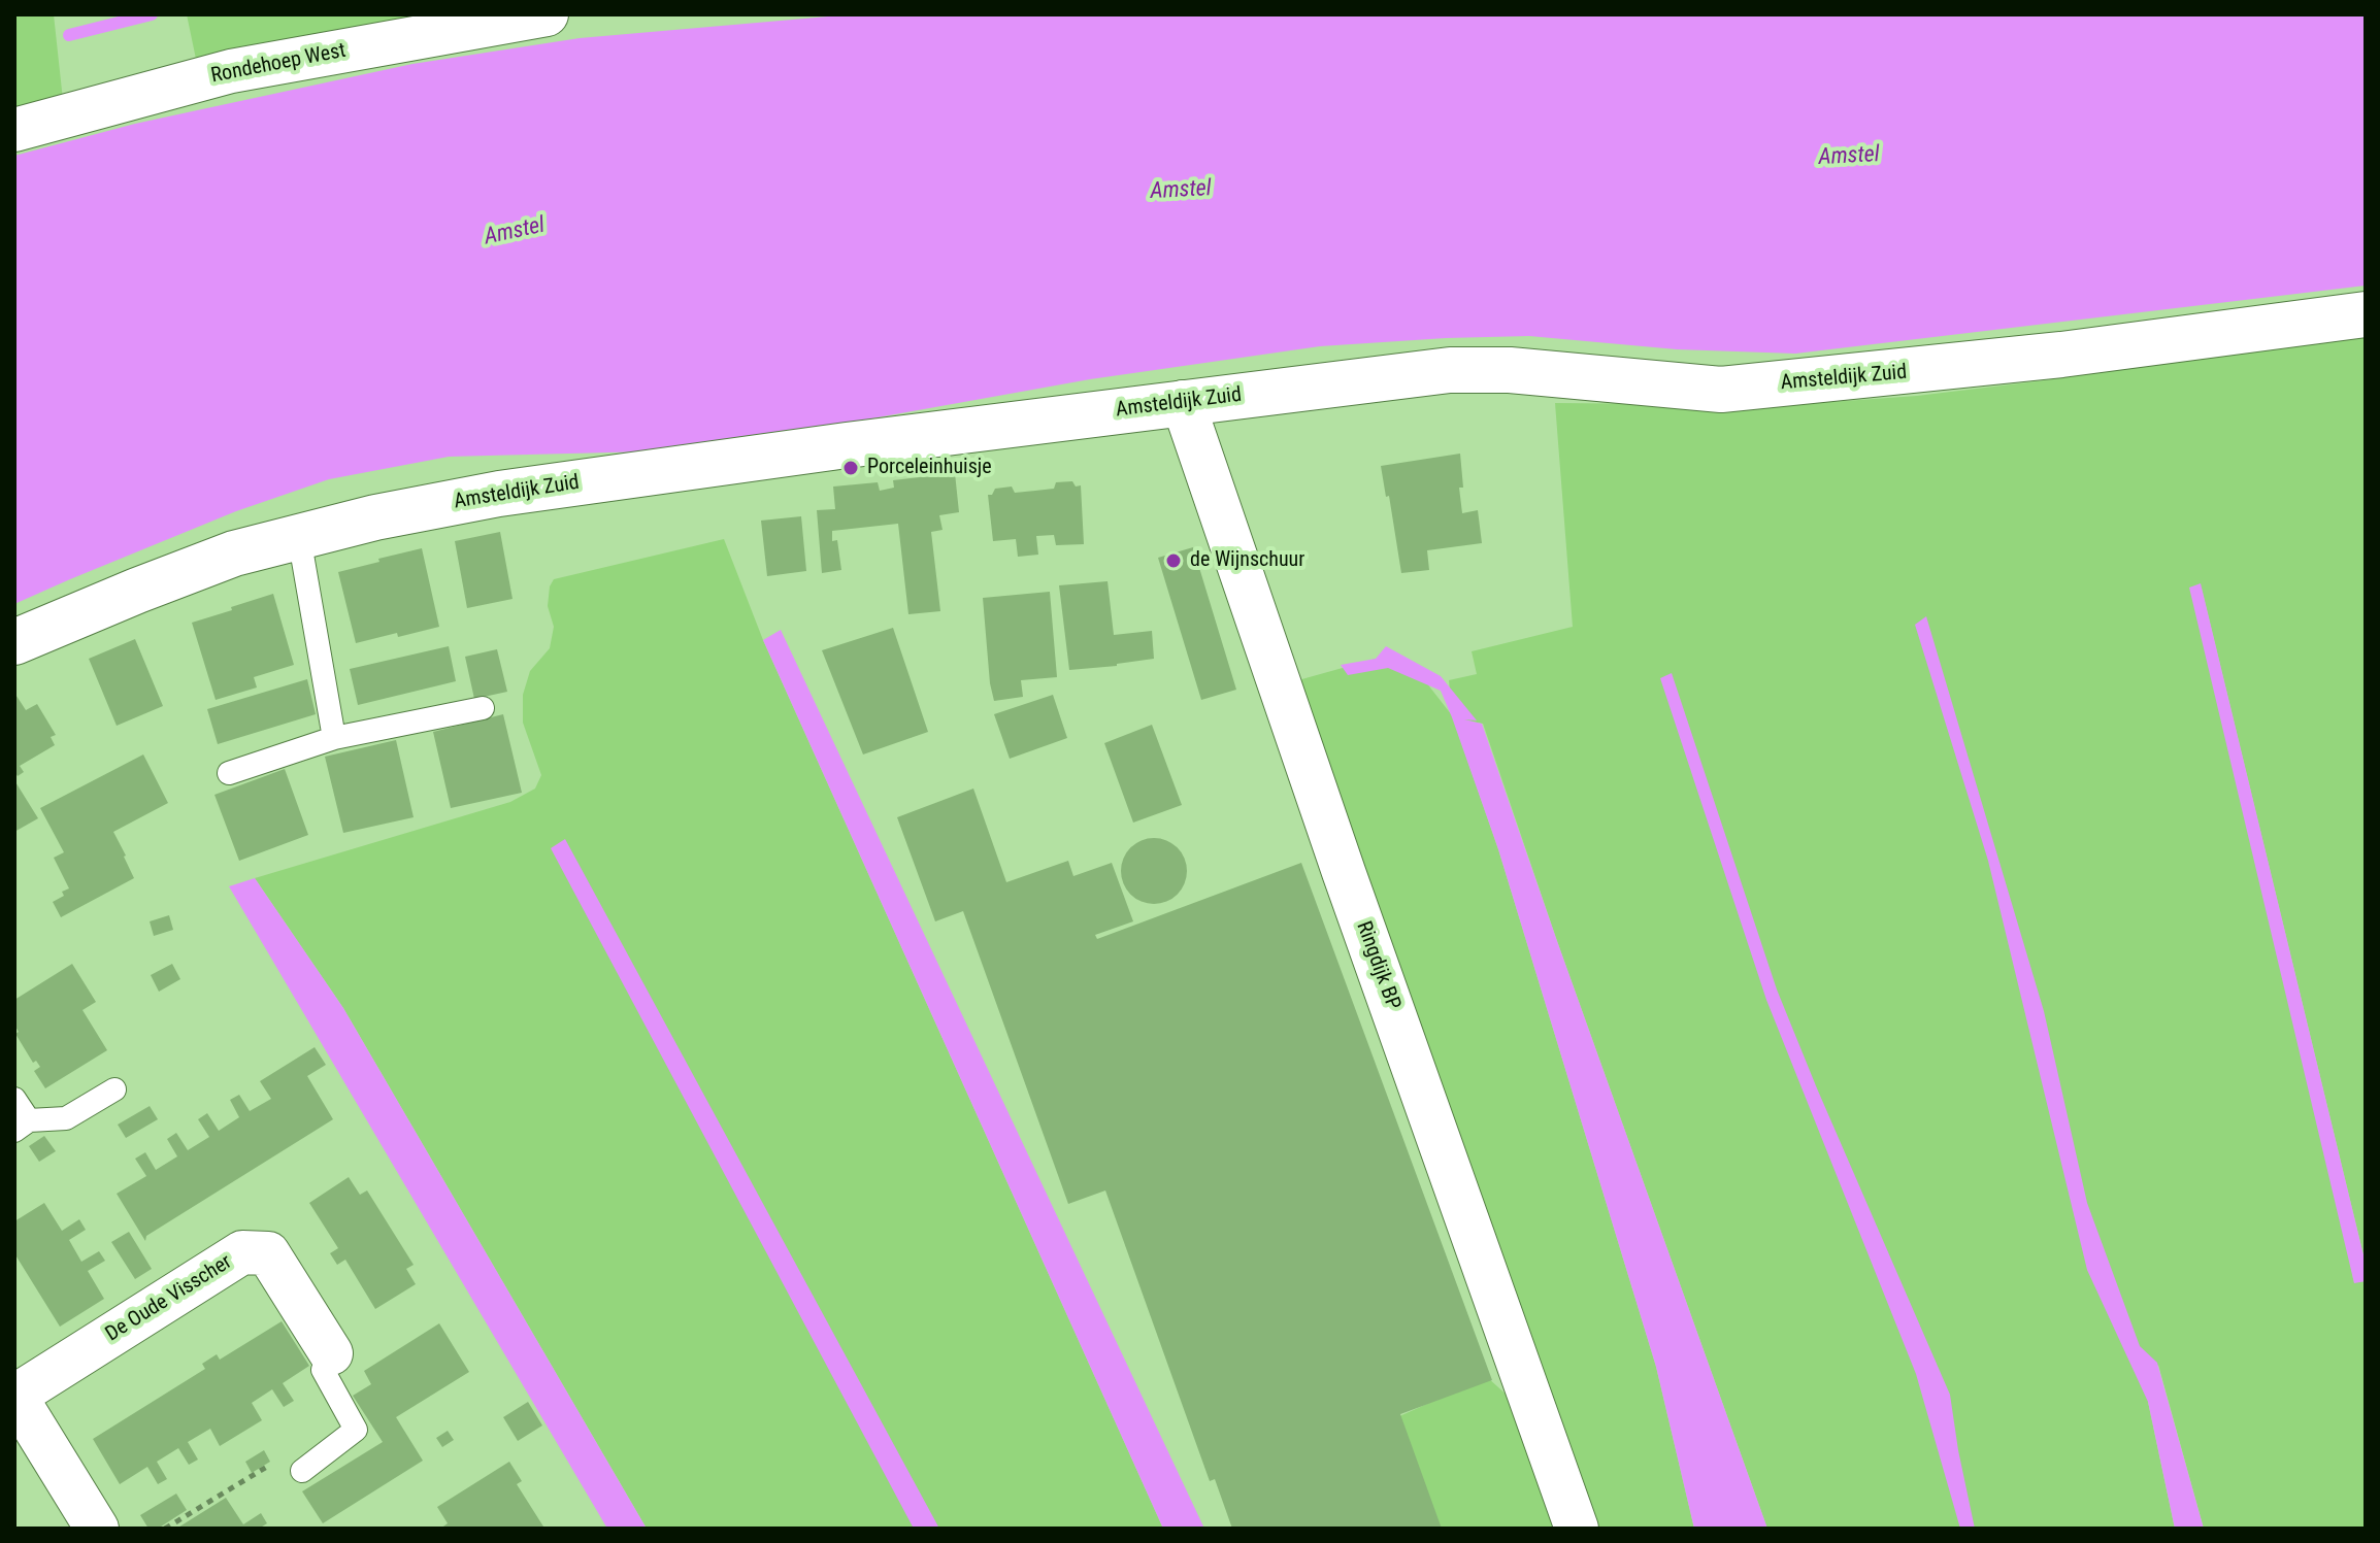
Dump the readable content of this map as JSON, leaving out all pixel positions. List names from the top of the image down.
{
  "streets": {
    "street": [
      "Rondehoep West",
      "Amsteldijk Zuid",
      "Ringdijk BP",
      "De Oude Visscher"
    ]
  },
  "crossings": [
    ["Amsteldijk Zuid", "Ringdijk BP"]
  ],
  "water": ["Amstel"],
  "places": ["Porceleinhuisje", "de Wijnschuur"]
}
